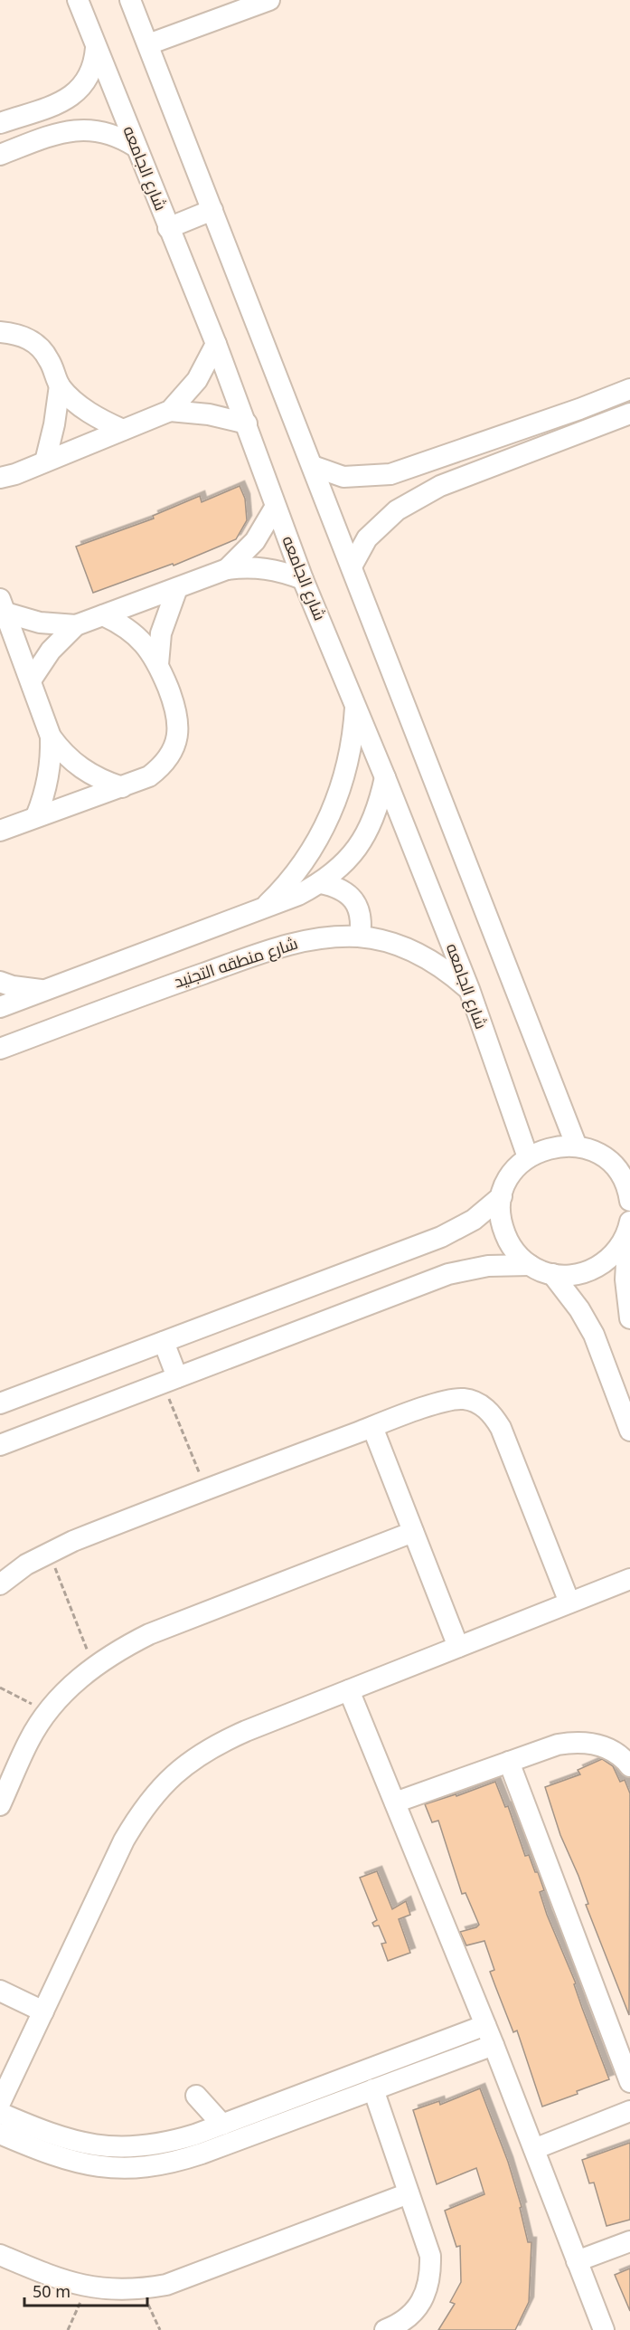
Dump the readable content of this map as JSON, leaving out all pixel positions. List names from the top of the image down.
{
  "streets": {
    "street": ["شارع الجامعه", "شارع منطقه التجنيد"]
  },
  "crossings": [
    ["شارع الجامعه", "شارع منطقه التجنيد"]
  ],
  "scale_bar": "50 m"
}
